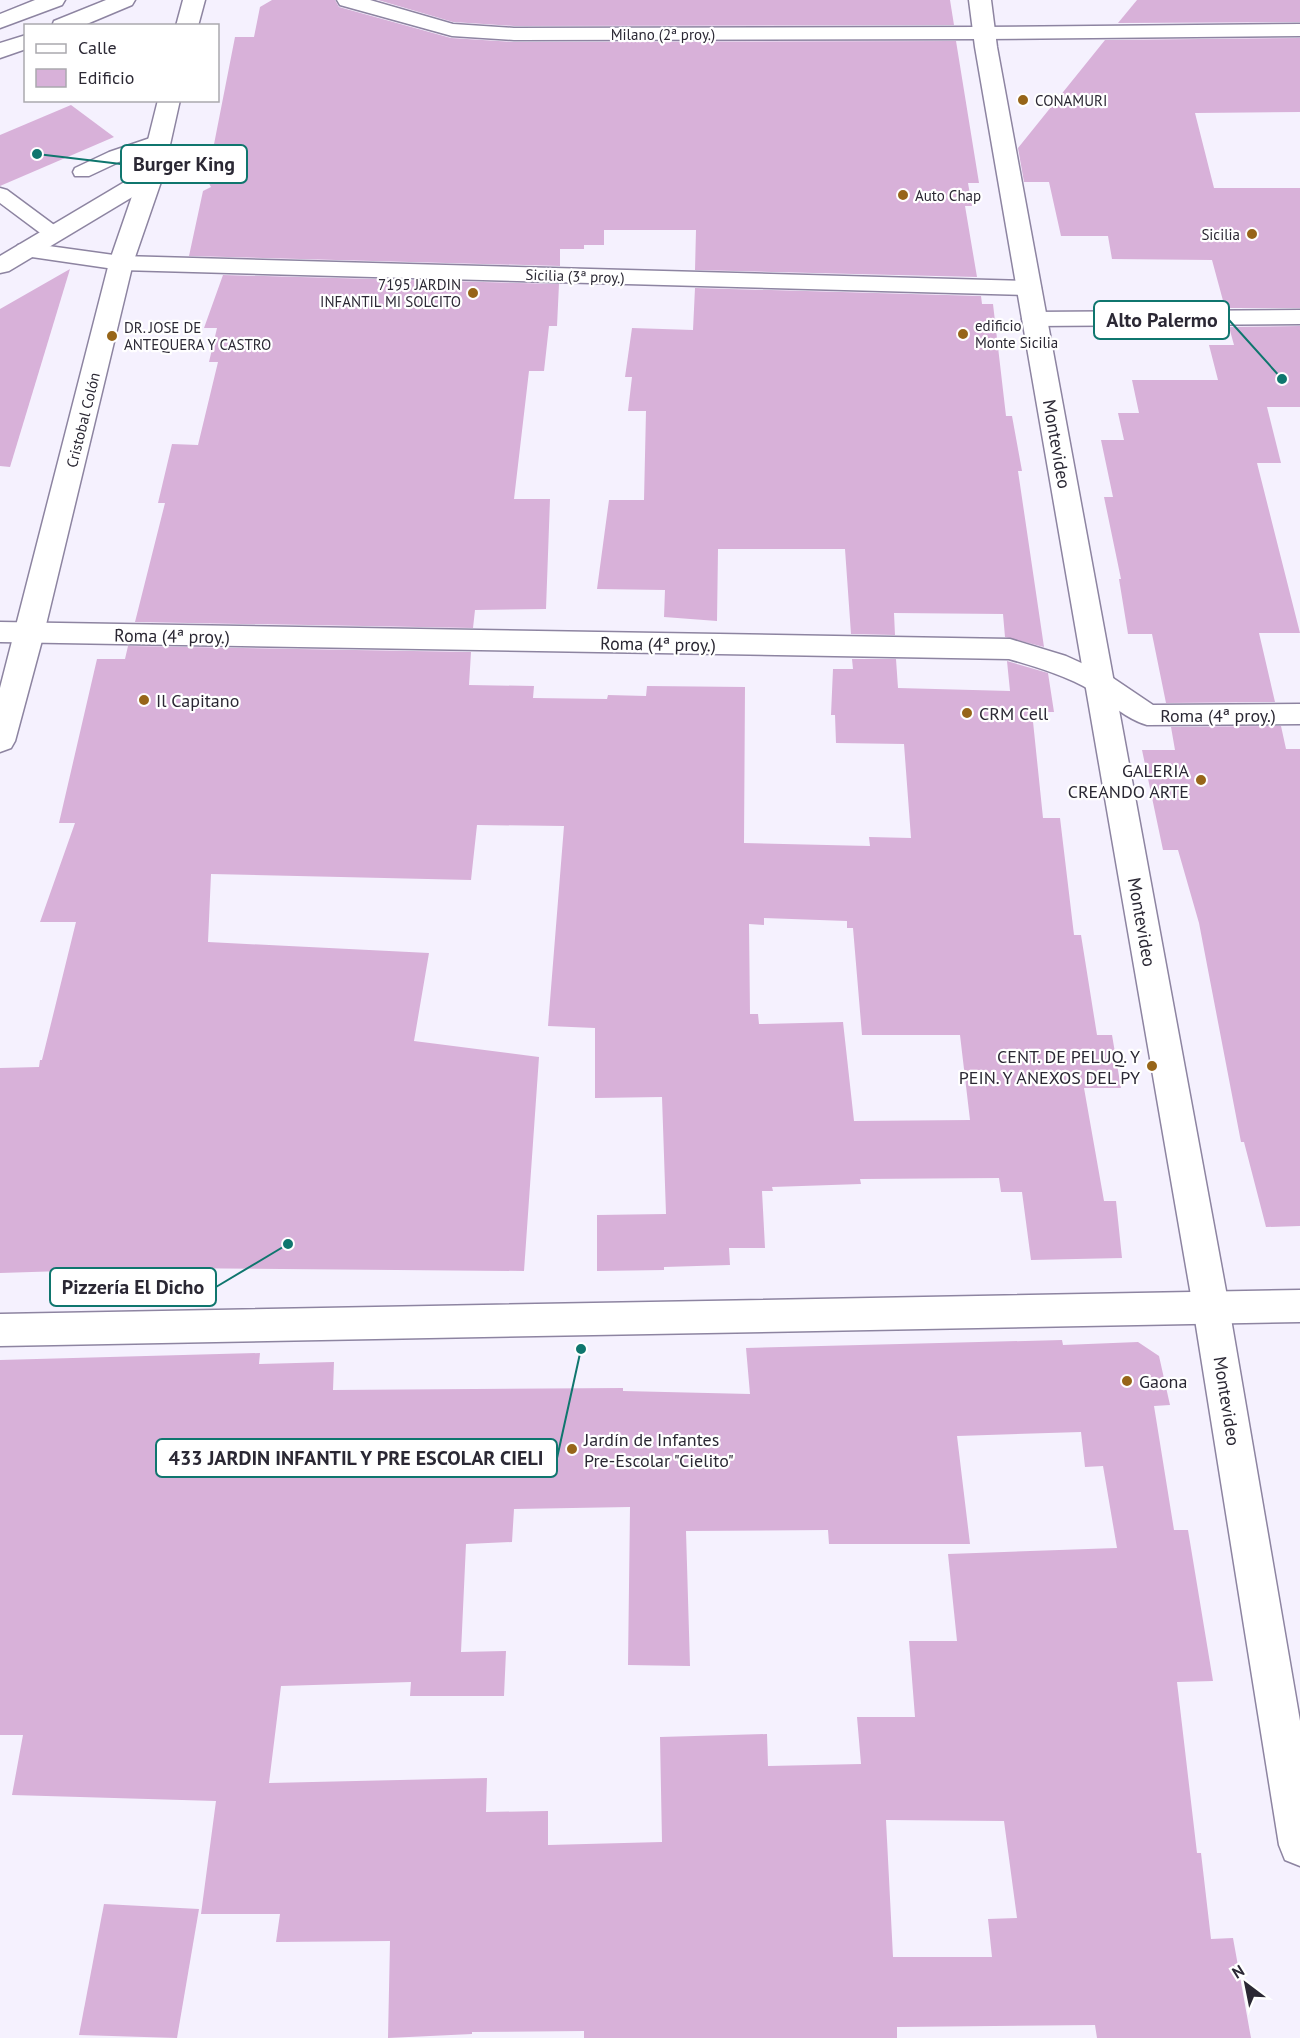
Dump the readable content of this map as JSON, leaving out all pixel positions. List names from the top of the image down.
{
  "streets": {
    "main road": [
      "Milano (2ª proy.)",
      "Sicilia (3ª proy.)",
      "Cristobal Colón",
      "Montevideo",
      "Roma (4ª proy.)"
    ]
  },
  "crossings": [
    ["Milano (2ª proy.)", "Montevideo"],
    ["Sicilia (3ª proy.)", "Cristobal Colón"],
    ["Sicilia (3ª proy.)", "Montevideo"],
    ["Cristobal Colón", "Roma (4ª proy.)"],
    ["Montevideo", "Roma (4ª proy.)"]
  ],
  "places": [
    "CONAMURI",
    "Burger King",
    "Auto Chap",
    "Sicilia",
    "7195 JARDIN INFANTIL MI SOLCITO",
    "edificio Monte Sicilia",
    "DR. JOSE DE ANTEQUERA Y CASTRO",
    "Alto Palermo",
    "Il Capitano",
    "CRM Cell",
    "GALERIA CREANDO ARTE",
    "CENT. DE PELUQ. Y PEIN. Y ANEXOS DEL PY",
    "Pizzería El Dicho",
    "433 JARDIN INFANTIL Y PRE ESCOLAR CIELI",
    "Gaona",
    "Jardín de Infantes Pre-Escolar \"Cielito\""
  ],
  "legend": ["Calle", "Edificio"],
  "north": "top left"
}
